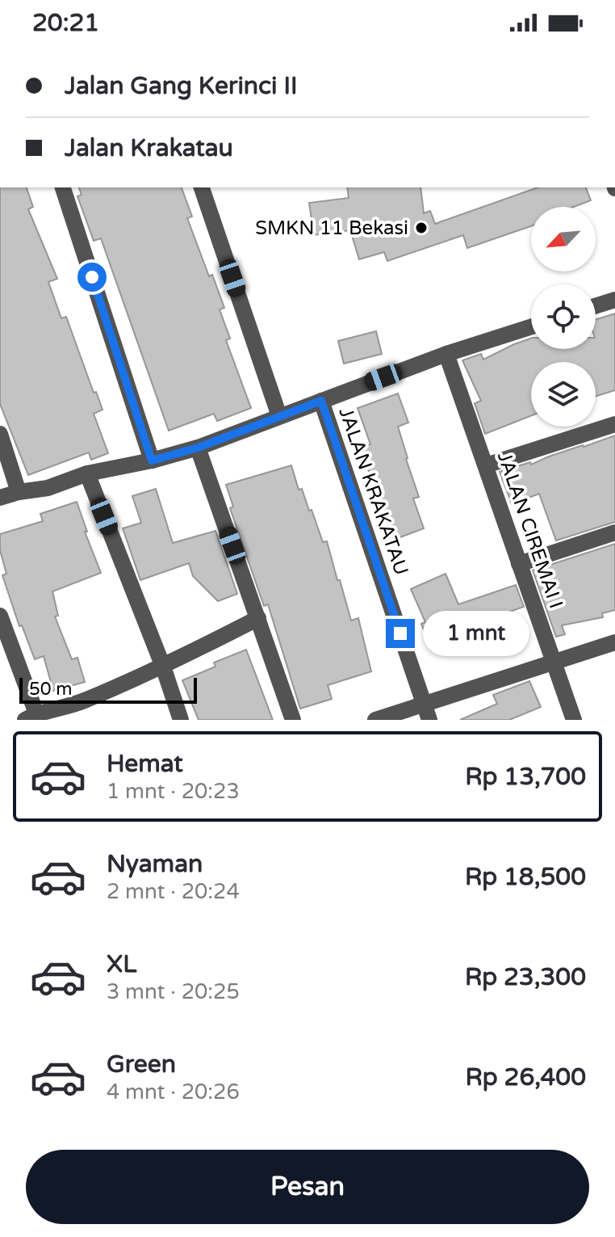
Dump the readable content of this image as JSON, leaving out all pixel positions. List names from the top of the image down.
{
  "streets": {
    "street": ["JALAN KRAKATAU", "JALAN CIREMAI I"]
  },
  "places": ["SMKN 11 Bekasi"],
  "scale_bar": "50 m",
  "north": "bottom left",
  "page": {
    "status": "20:21",
    "banner": ["Jalan Gang Kerinci II", "Jalan Krakatau"],
    "bubble": "1 mnt",
    "scale": "50 m",
    "list": [
      {
        "name": "Hemat",
        "note": "1 mnt · 20:23",
        "value": "Rp 13,700"
      },
      {
        "name": "Nyaman",
        "note": "2 mnt · 20:24",
        "value": "Rp 18,500"
      },
      {
        "name": "XL",
        "note": "3 mnt · 20:25",
        "value": "Rp 23,300"
      },
      {
        "name": "Green",
        "note": "4 mnt · 20:26",
        "value": "Rp 26,400"
      }
    ],
    "buttons": "Pesan"
  }
}
